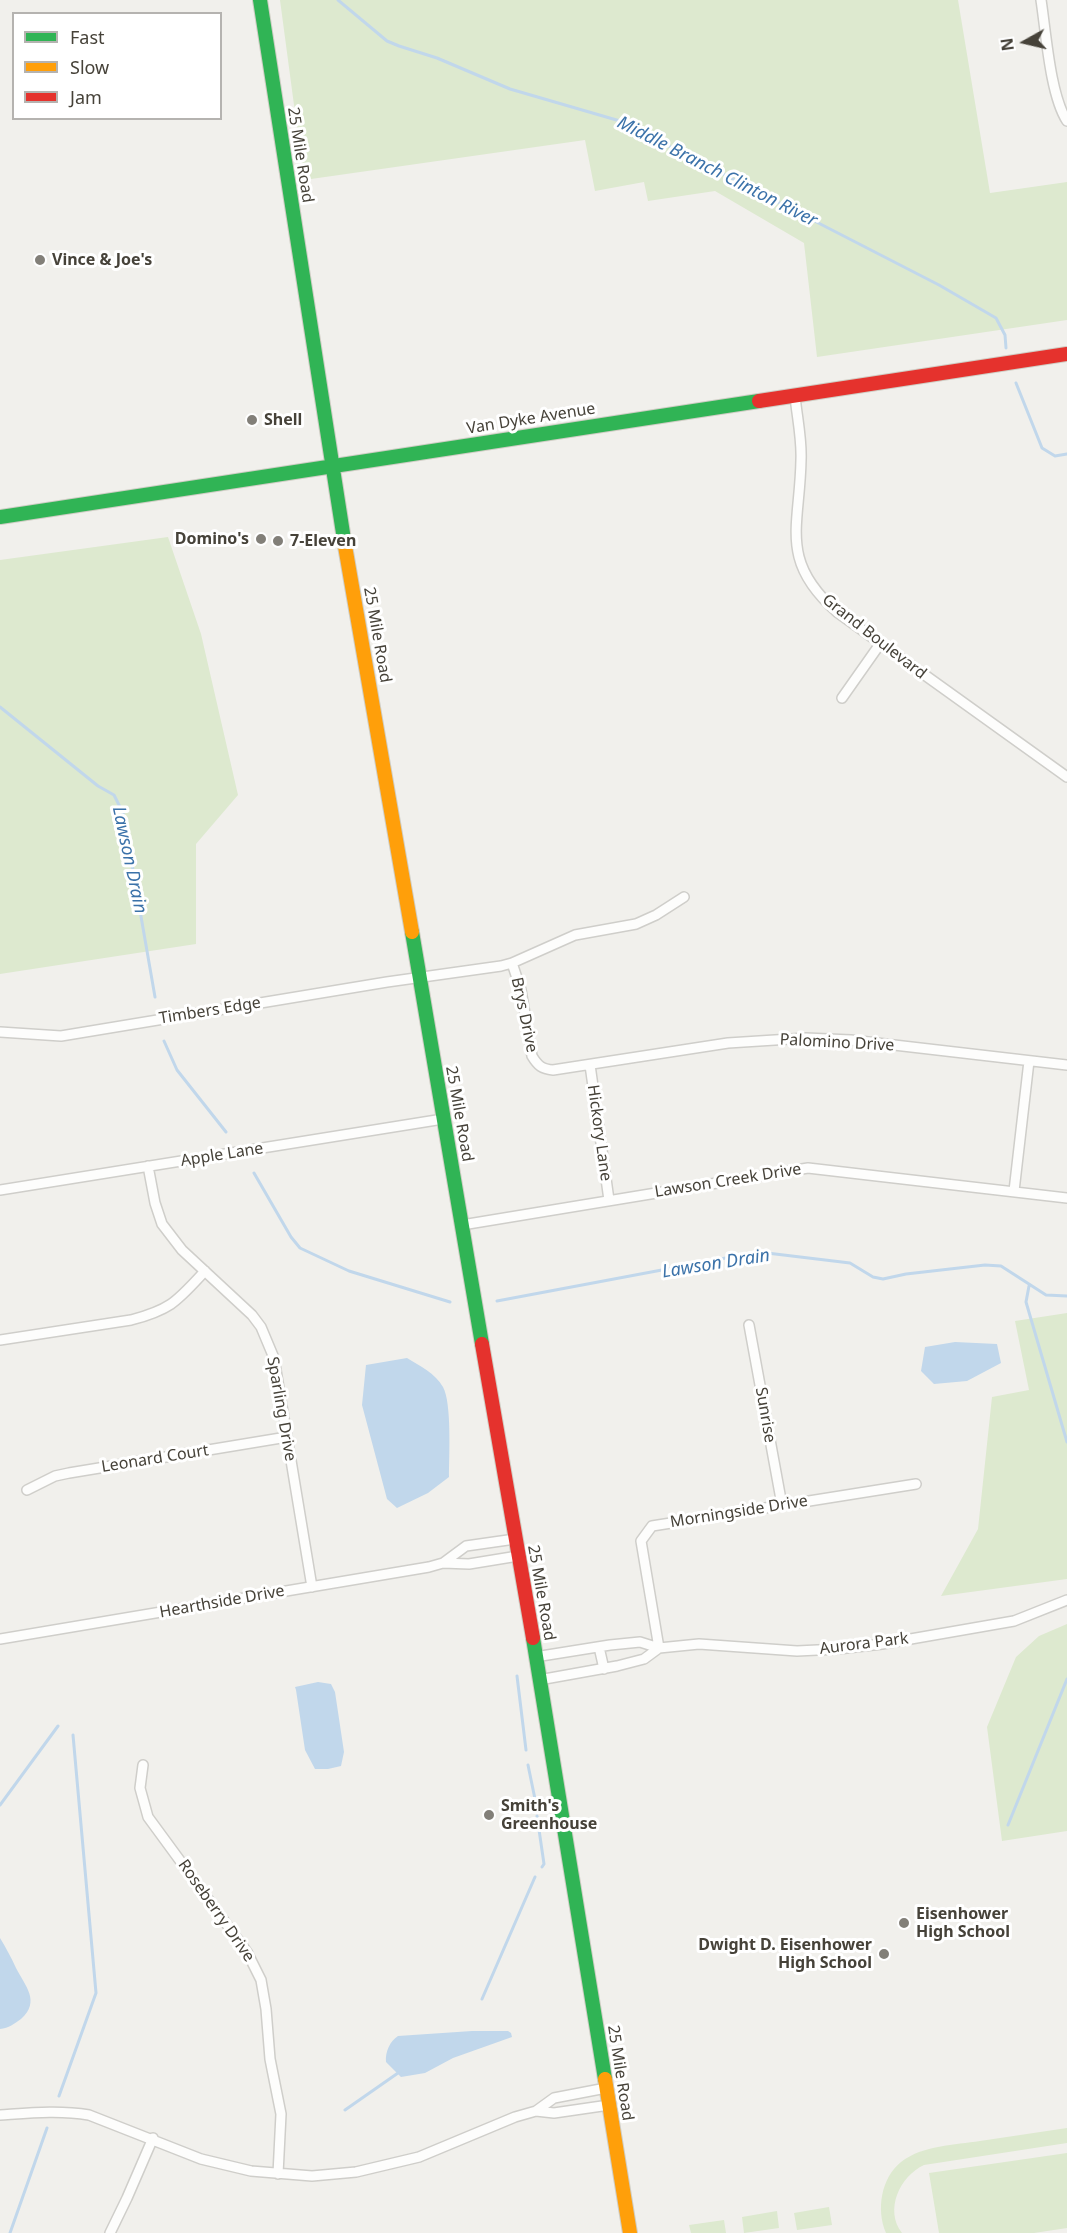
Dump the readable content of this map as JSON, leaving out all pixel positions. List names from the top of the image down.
{
  "streets": {
    "street": [
      "25 Mile Road",
      "Van Dyke Avenue",
      "Grand Boulevard",
      "Timbers Edge",
      "Brys Drive",
      "Palomino Drive",
      "Hickory Lane",
      "Apple Lane",
      "Lawson Creek Drive",
      "Sparling Drive",
      "Sunrise",
      "Leonard Court",
      "Morningside Drive",
      "Hearthside Drive",
      "Aurora Park",
      "Roseberry Drive"
    ]
  },
  "crossings": [
    ["25 Mile Road", "Van Dyke Avenue"],
    ["25 Mile Road", "Timbers Edge"],
    ["25 Mile Road", "Apple Lane"],
    ["25 Mile Road", "Lawson Creek Drive"],
    ["25 Mile Road", "Hearthside Drive"],
    ["25 Mile Road", "Aurora Park"],
    ["Van Dyke Avenue", "Grand Boulevard"],
    ["Timbers Edge", "Brys Drive"],
    ["Brys Drive", "Palomino Drive"],
    ["Palomino Drive", "Hickory Lane"],
    ["Hickory Lane", "Lawson Creek Drive"],
    ["Apple Lane", "Sparling Drive"],
    ["Sparling Drive", "Leonard Court"],
    ["Sparling Drive", "Hearthside Drive"],
    ["Sunrise", "Morningside Drive"],
    ["Morningside Drive", "Aurora Park"]
  ],
  "water": ["Middle Branch Clinton River", "Lawson Drain"],
  "places": [
    "Vince & Joe's",
    "Shell",
    "Domino's",
    "7-Eleven",
    "Smith's Greenhouse",
    "Eisenhower High School",
    "Dwight D. Eisenhower High School"
  ],
  "legend": ["Fast", "Slow", "Jam"],
  "north": "left"
}
